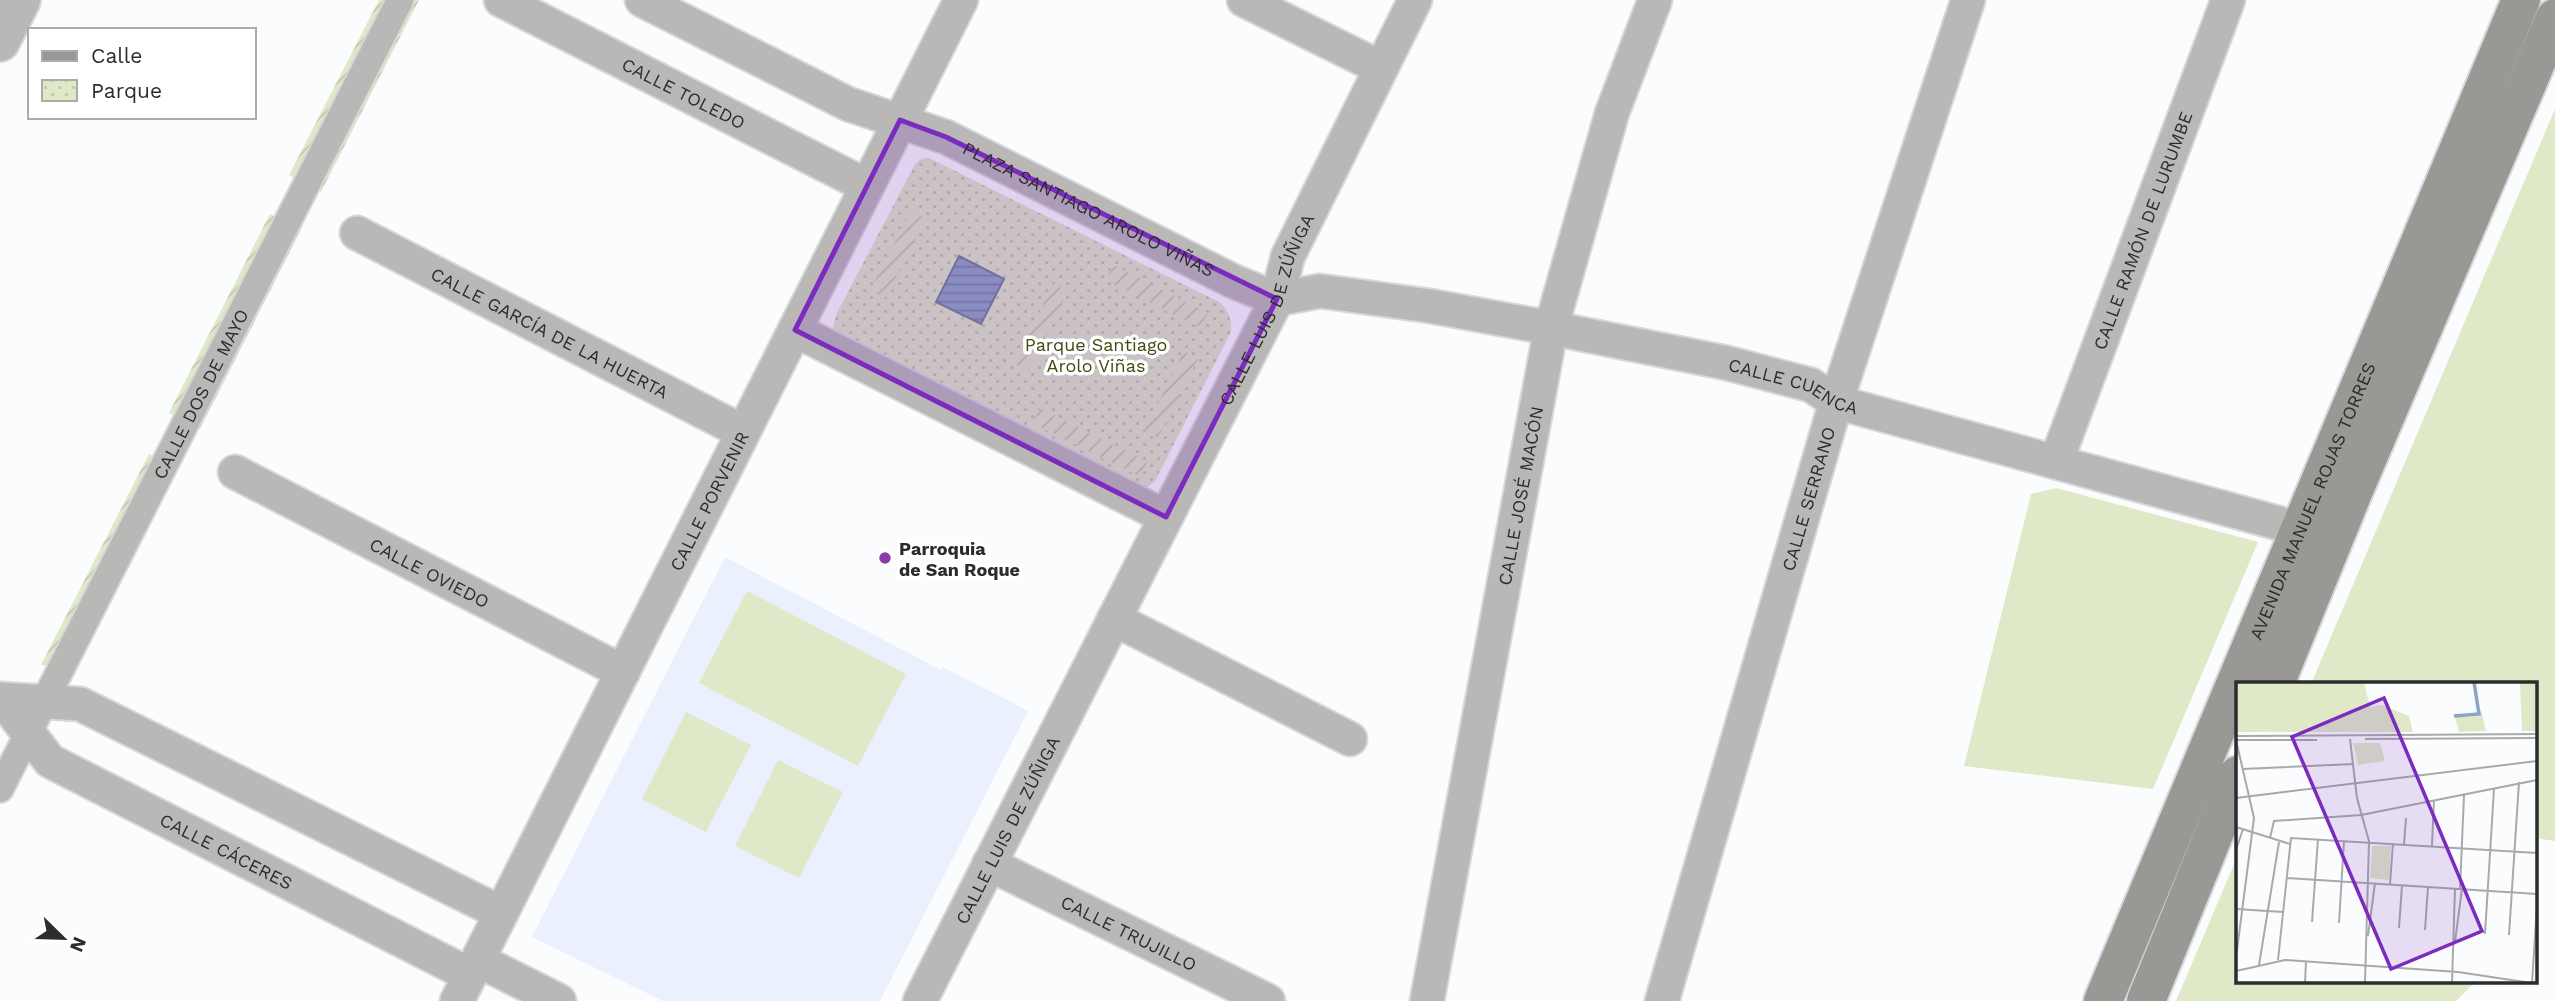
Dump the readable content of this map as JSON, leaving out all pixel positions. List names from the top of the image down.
{
  "streets": {
    "main road": ["AVENIDA MANUEL ROJAS TORRES"],
    "street": [
      "CALLE TOLEDO",
      "PLAZA SANTIAGO AROLO VIÑAS",
      "CALLE RAMÓN DE LURUMBE",
      "CALLE LUIS DE ZÚÑIGA",
      "CALLE GARCÍA DE LA HUERTA",
      "CALLE CUENCA",
      "CALLE DOS DE MAYO",
      "CALLE JOSÉ MACÓN",
      "CALLE SERRANO",
      "CALLE PORVENIR",
      "CALLE OVIEDO",
      "CALLE CÁCERES",
      "CALLE TRUJILLO"
    ]
  },
  "crossings": [
    ["CALLE TOLEDO", "CALLE PORVENIR"],
    ["PLAZA SANTIAGO AROLO VIÑAS", "CALLE LUIS DE ZÚÑIGA"],
    ["PLAZA SANTIAGO AROLO VIÑAS", "CALLE CUENCA"],
    ["PLAZA SANTIAGO AROLO VIÑAS", "CALLE PORVENIR"],
    ["CALLE RAMÓN DE LURUMBE", "CALLE CUENCA"],
    ["CALLE LUIS DE ZÚÑIGA", "CALLE CUENCA"],
    ["CALLE LUIS DE ZÚÑIGA", "CALLE TRUJILLO"],
    ["CALLE GARCÍA DE LA HUERTA", "CALLE PORVENIR"],
    ["CALLE CUENCA", "CALLE JOSÉ MACÓN"],
    ["CALLE CUENCA", "CALLE SERRANO"],
    ["CALLE CUENCA", "AVENIDA MANUEL ROJAS TORRES"],
    ["CALLE DOS DE MAYO", "CALLE CÁCERES"],
    ["CALLE PORVENIR", "CALLE OVIEDO"],
    ["CALLE PORVENIR", "CALLE CÁCERES"]
  ],
  "parks": ["Parque Santiago Arolo Viñas"],
  "places": ["Parroquia de San Roque"],
  "legend": ["Calle", "Parque"],
  "north": "bottom right"
}
